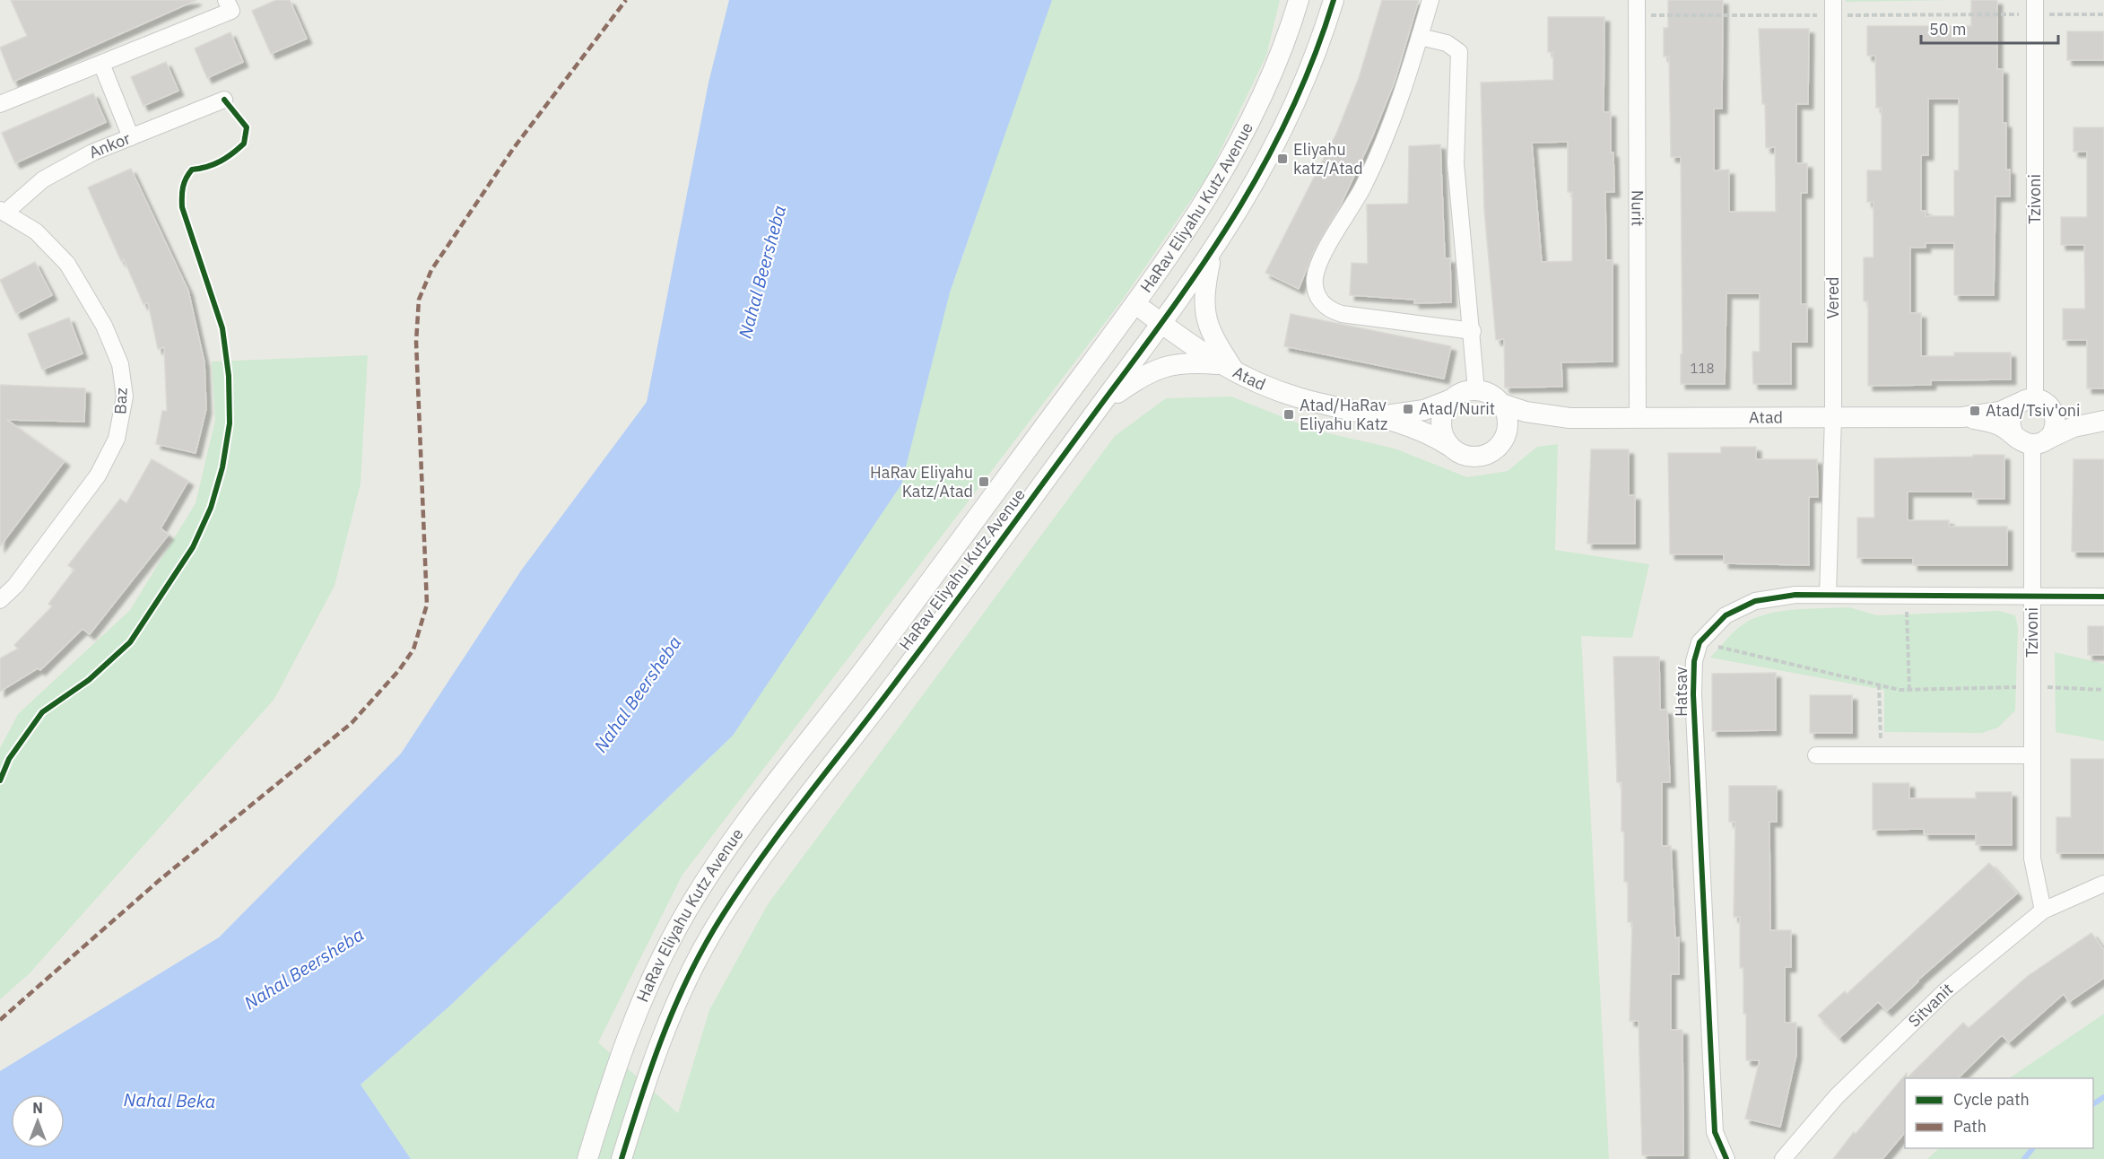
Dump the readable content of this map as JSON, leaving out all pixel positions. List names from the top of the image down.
{
  "streets": {
    "street": [
      "Ankor",
      "Tzivoni",
      "HaRav Eliyahu Kutz Avenue",
      "Nurit",
      "Vered",
      "Atad",
      "Baz",
      "Hatsav",
      "Sitvanit"
    ]
  },
  "crossings": [
    ["Ankor", "Baz"],
    ["Tzivoni", "Atad"],
    ["Tzivoni", "Sitvanit"],
    ["HaRav Eliyahu Kutz Avenue", "Atad"],
    ["Nurit", "Atad"],
    ["Vered", "Atad"]
  ],
  "water": ["Nahal Beersheba", "Nahal Beka"],
  "places": {
    "transit": [
      "Eliyahu katz/Atad",
      "Atad/Nurit",
      "Atad/Tsiv'oni",
      "Atad/HaRav Eliyahu Katz",
      "HaRav Eliyahu Katz/Atad"
    ]
  },
  "house_numbers": ["118"],
  "legend": ["Cycle path", "Path"],
  "scale_bar": "50 m",
  "north": "top"
}
